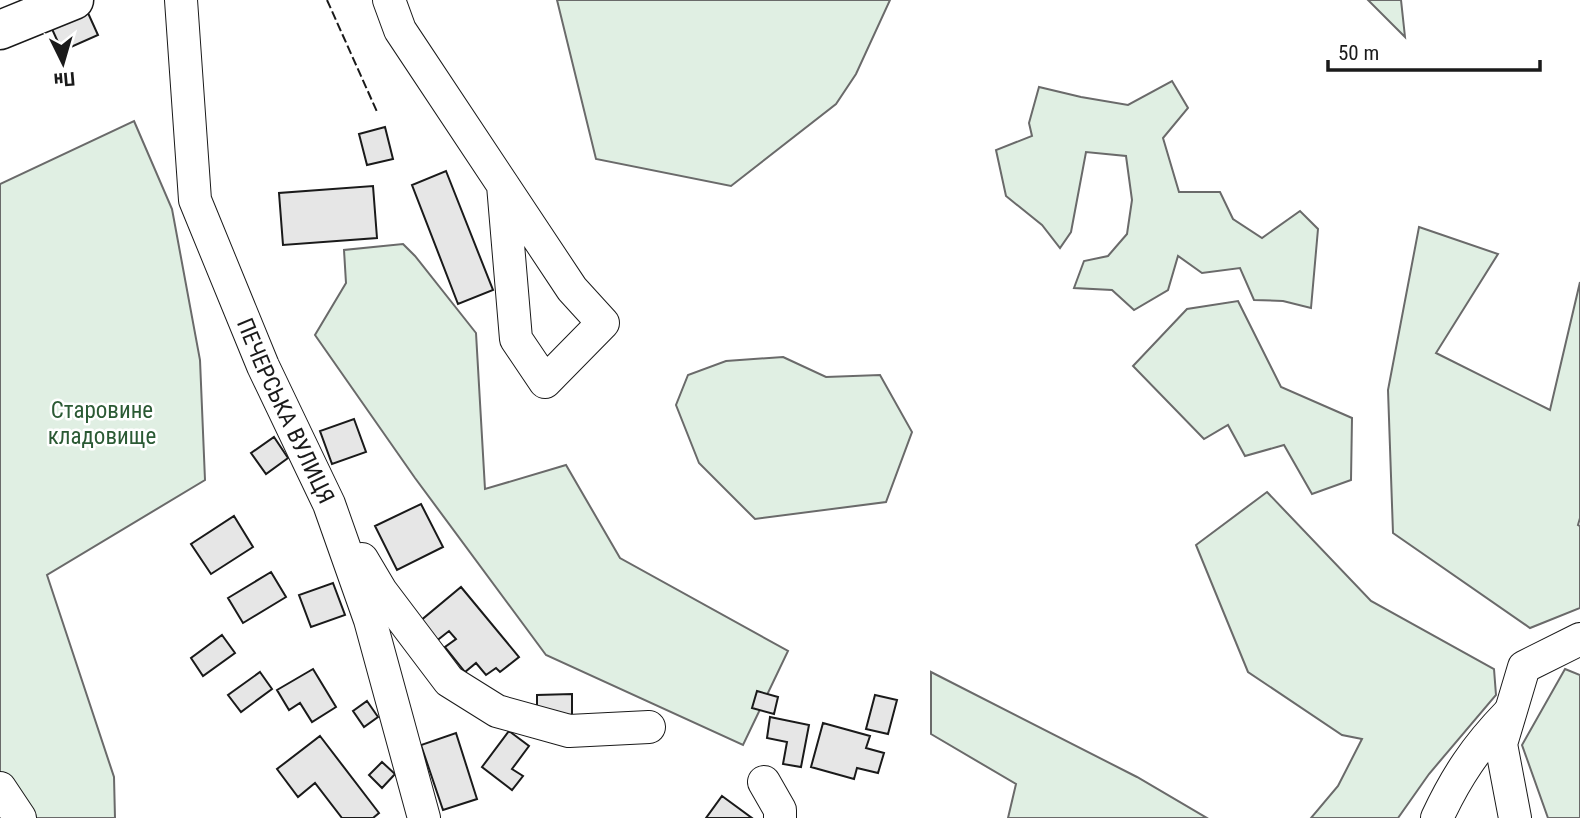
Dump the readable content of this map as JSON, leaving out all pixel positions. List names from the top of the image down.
{
  "streets": {
    "street": ["ПЕЧЕРСЬКА ВУЛИЦЯ"]
  },
  "parks": ["Старовине кладовище"],
  "scale_bar": "50 m",
  "north": "bottom"
}
